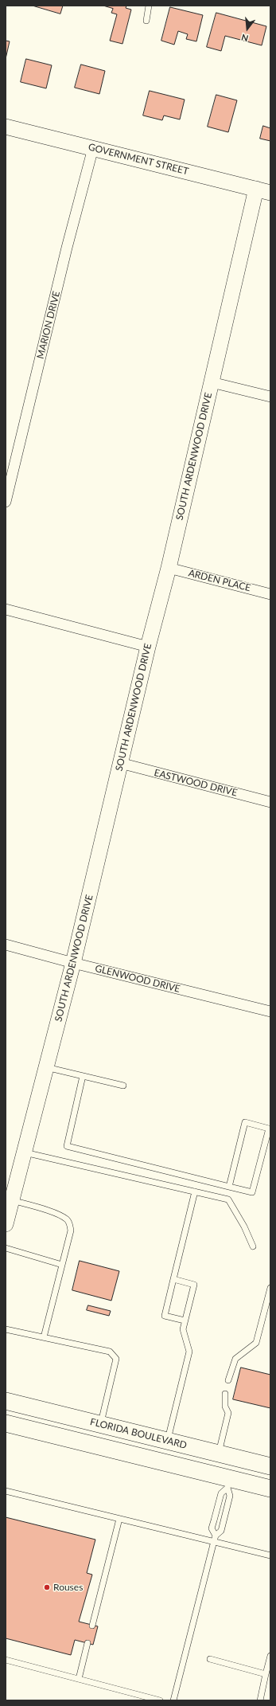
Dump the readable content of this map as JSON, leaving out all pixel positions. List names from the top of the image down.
{
  "streets": {
    "main road": ["FLORIDA BOULEVARD"],
    "street": [
      "GOVERNMENT STREET",
      "MARION DRIVE",
      "SOUTH ARDENWOOD DRIVE",
      "ARDEN PLACE",
      "EASTWOOD DRIVE",
      "GLENWOOD DRIVE"
    ]
  },
  "crossings": [
    ["GOVERNMENT STREET", "MARION DRIVE"],
    ["GOVERNMENT STREET", "SOUTH ARDENWOOD DRIVE"],
    ["SOUTH ARDENWOOD DRIVE", "ARDEN PLACE"],
    ["SOUTH ARDENWOOD DRIVE", "EASTWOOD DRIVE"],
    ["SOUTH ARDENWOOD DRIVE", "GLENWOOD DRIVE"]
  ],
  "places": ["Rouses"],
  "north": "bottom"
}
